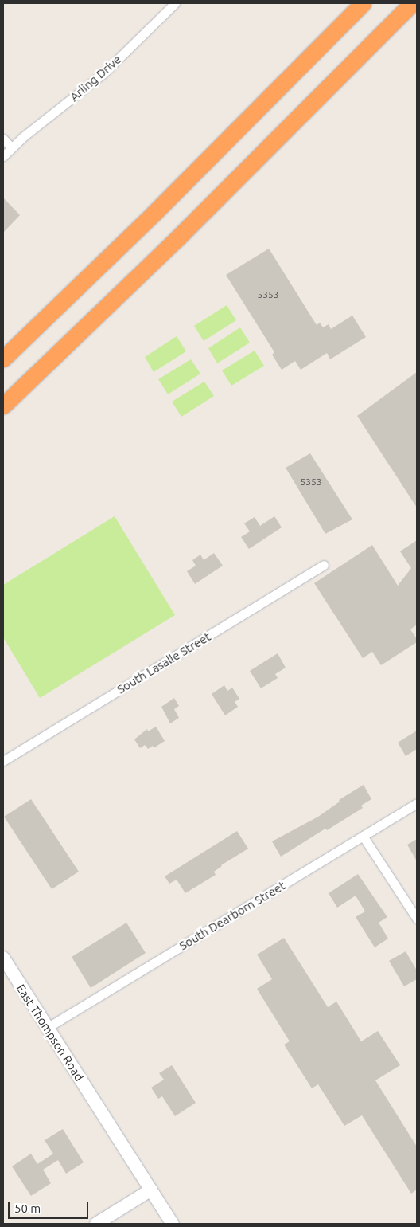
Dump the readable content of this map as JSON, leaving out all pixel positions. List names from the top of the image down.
{
  "streets": {
    "main road": ["East Thompson Road"],
    "street": ["Arling Drive", "South Lasalle Street", "South Dearborn Street"]
  },
  "crossings": [
    ["South Dearborn Street", "East Thompson Road"]
  ],
  "house_numbers": ["5353", "5353"],
  "scale_bar": "50 m"
}
